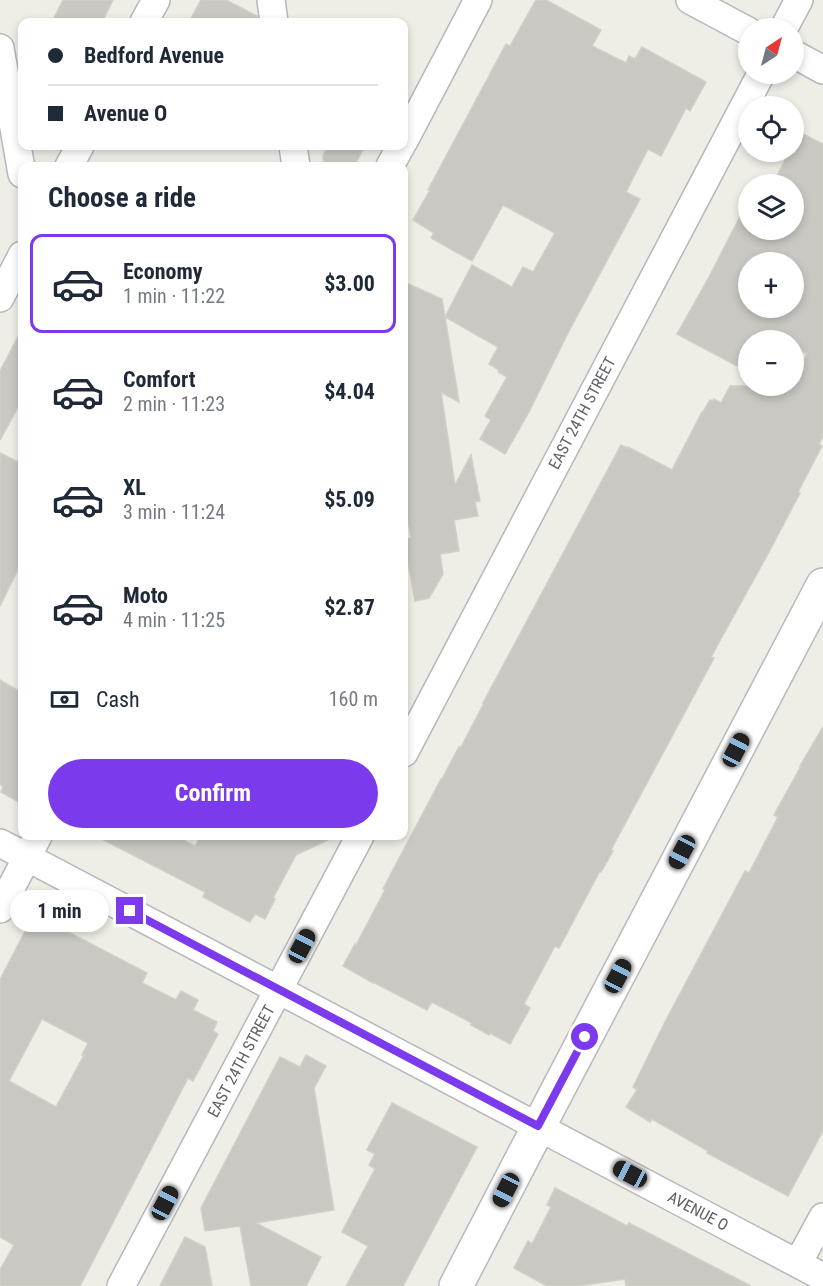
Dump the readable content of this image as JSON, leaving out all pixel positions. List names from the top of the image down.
{
  "streets": {
    "street": ["EAST 24TH STREET", "AVENUE O"]
  },
  "crossings": [
    ["EAST 24TH STREET", "AVENUE O"]
  ],
  "north": "top right",
  "page": {
    "map_buttons": ["+", "−"],
    "banner": ["Bedford Avenue", "Avenue O"],
    "heading": "Choose a ride",
    "list": [
      {
        "name": "Economy",
        "note": "1 min · 11:22",
        "value": "$3.00"
      },
      {
        "name": "Comfort",
        "note": "2 min · 11:23",
        "value": "$4.04"
      },
      {
        "name": "XL",
        "note": "3 min · 11:24",
        "value": "$5.09"
      },
      {
        "name": "Moto",
        "note": "4 min · 11:25",
        "value": "$2.87"
      }
    ],
    "pay": ["Cash", "160 m"],
    "buttons": "Confirm",
    "bubble": "1 min"
  }
}
